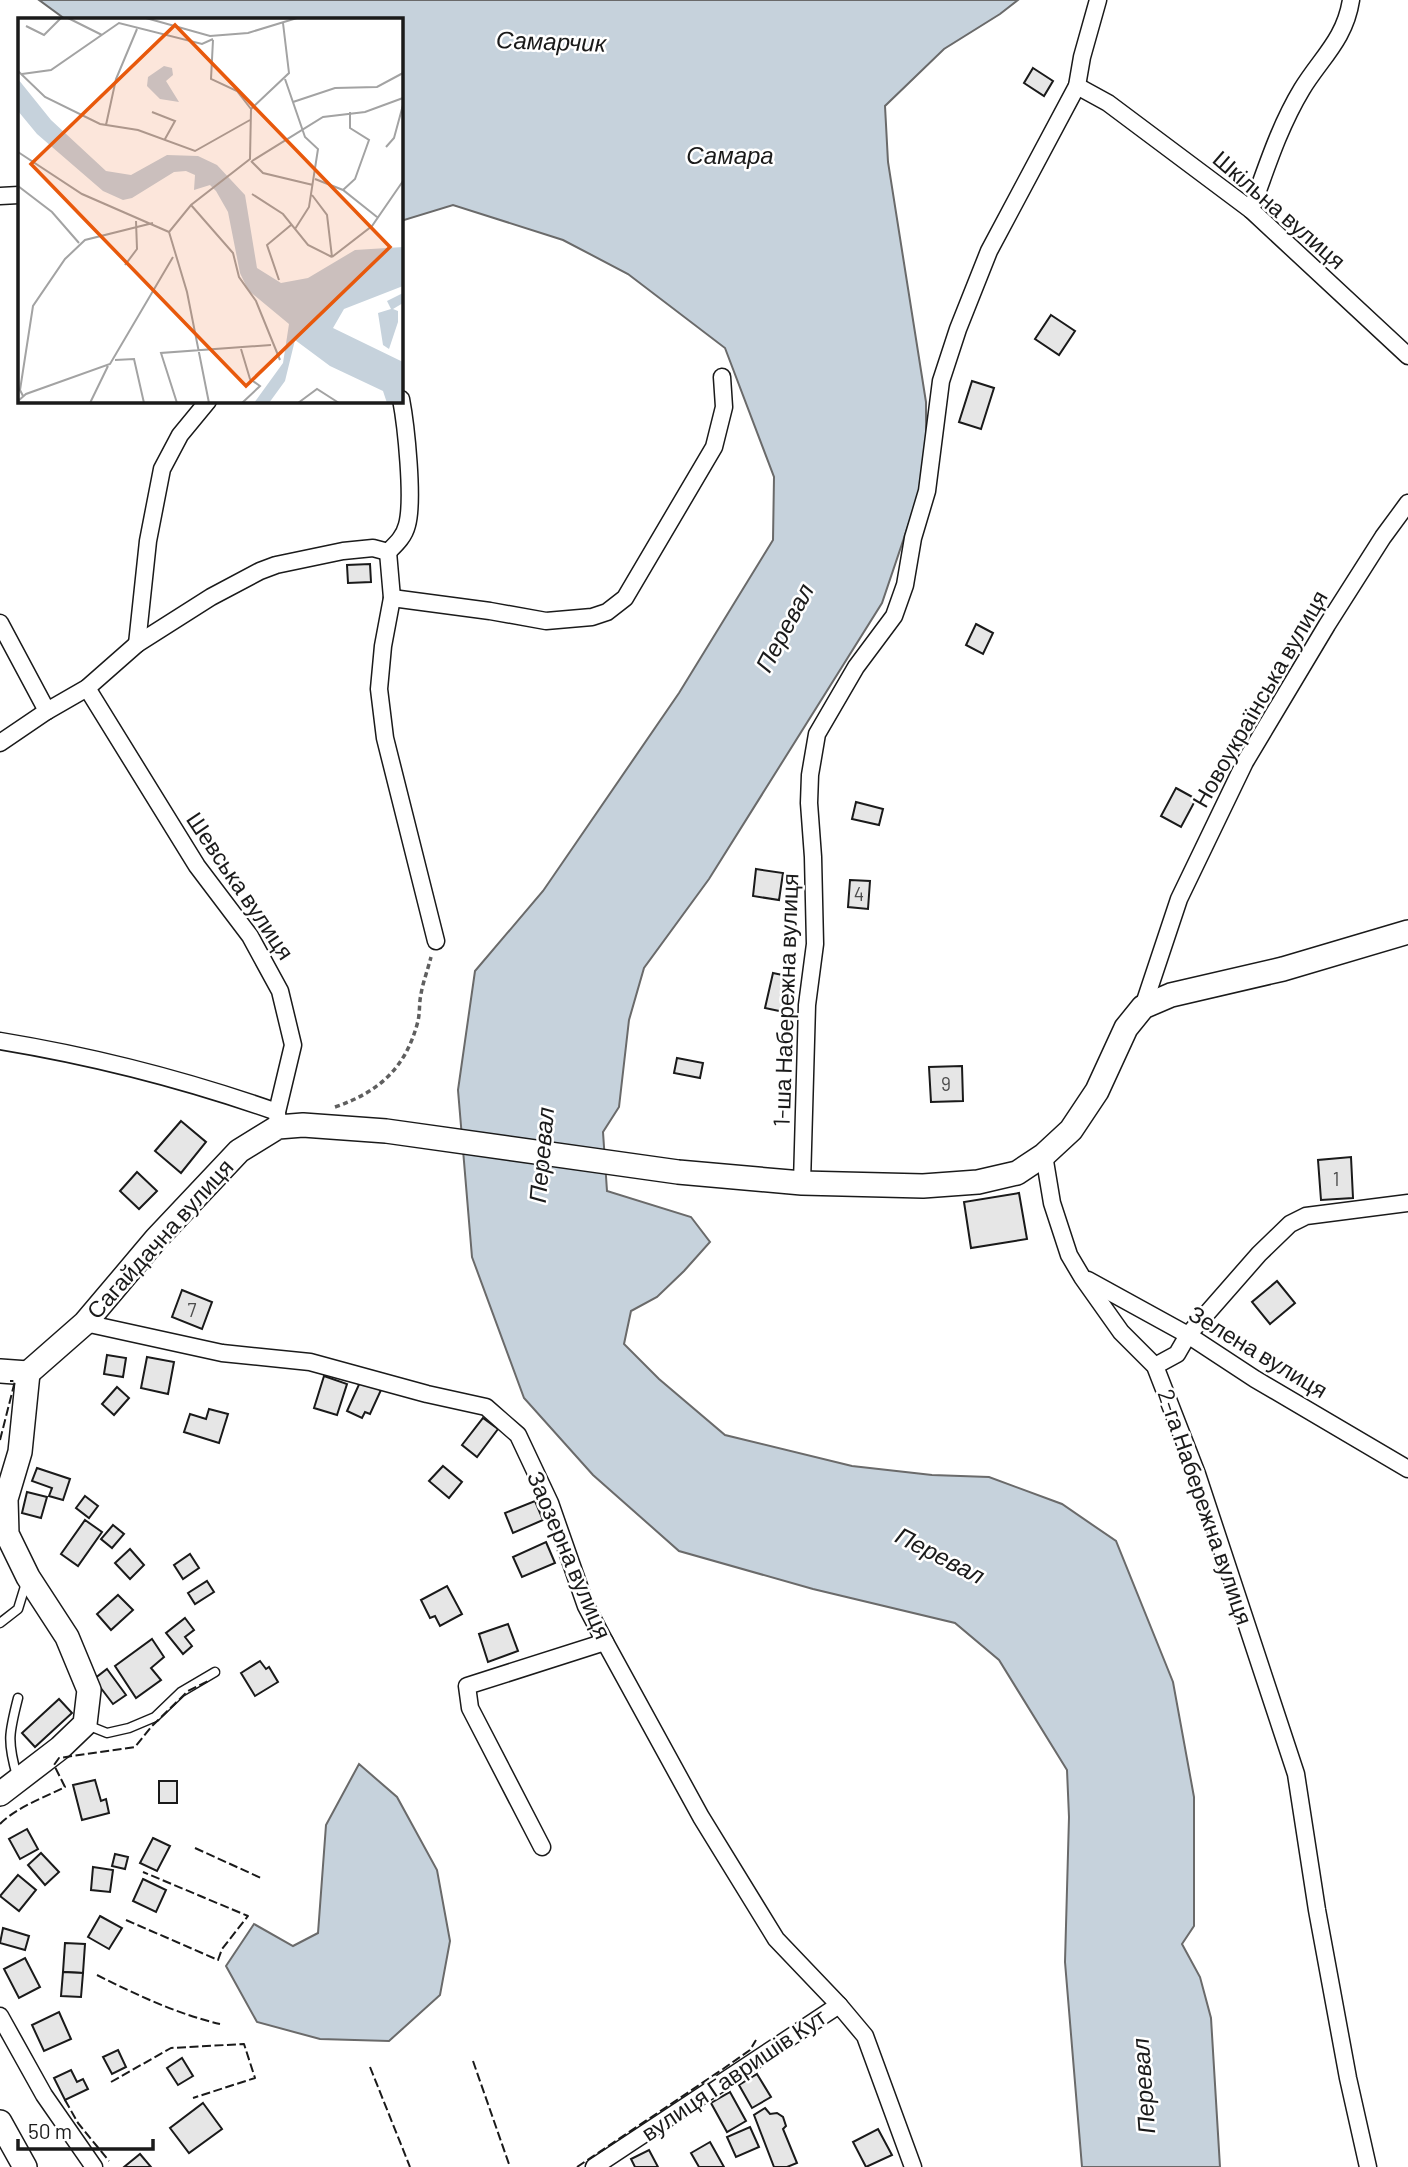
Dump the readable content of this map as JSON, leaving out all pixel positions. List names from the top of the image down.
{
  "streets": {
    "street": [
      "Шкільна вулиця",
      "Новоукраїнська вулиця",
      "Шевська вулиця",
      "1-ша Набережна вулиця",
      "Сагайдачна вулиця",
      "Зелена вулиця",
      "2-га Набережна вулиця",
      "Заозерна вулиця",
      "вулиця Гавришів Кут"
    ]
  },
  "crossings": [
    ["Шкільна вулиця", "1-ша Набережна вулиця"],
    ["Шевська вулиця", "Сагайдачна вулиця"],
    ["1-ша Набережна вулиця", "Сагайдачна вулиця"],
    ["Сагайдачна вулиця", "Заозерна вулиця"],
    ["Зелена вулиця", "2-га Набережна вулиця"],
    ["Заозерна вулиця", "вулиця Гавришів Кут"]
  ],
  "water": ["Самарчик", "Самара", "Перевал"],
  "house_numbers": [
    "4",
    "9",
    "1",
    "7"
  ],
  "scale_bar": "50 m"
}
